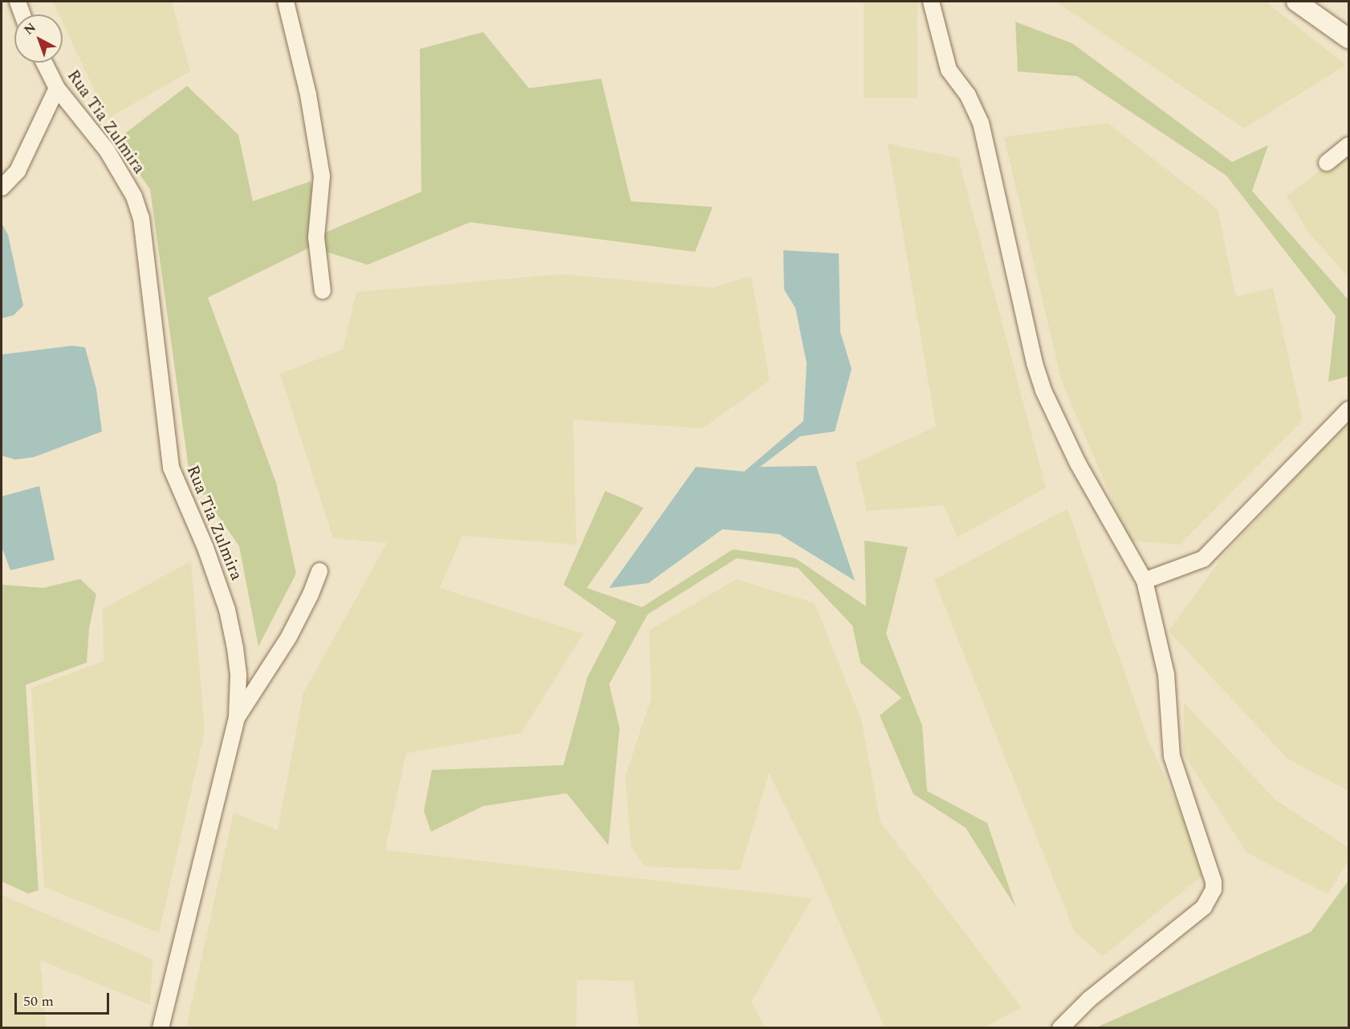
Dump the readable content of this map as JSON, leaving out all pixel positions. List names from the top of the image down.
{
  "streets": {
    "street": ["Rua Tia Zulmira"]
  },
  "scale_bar": "50 m",
  "north": "top left"
}
